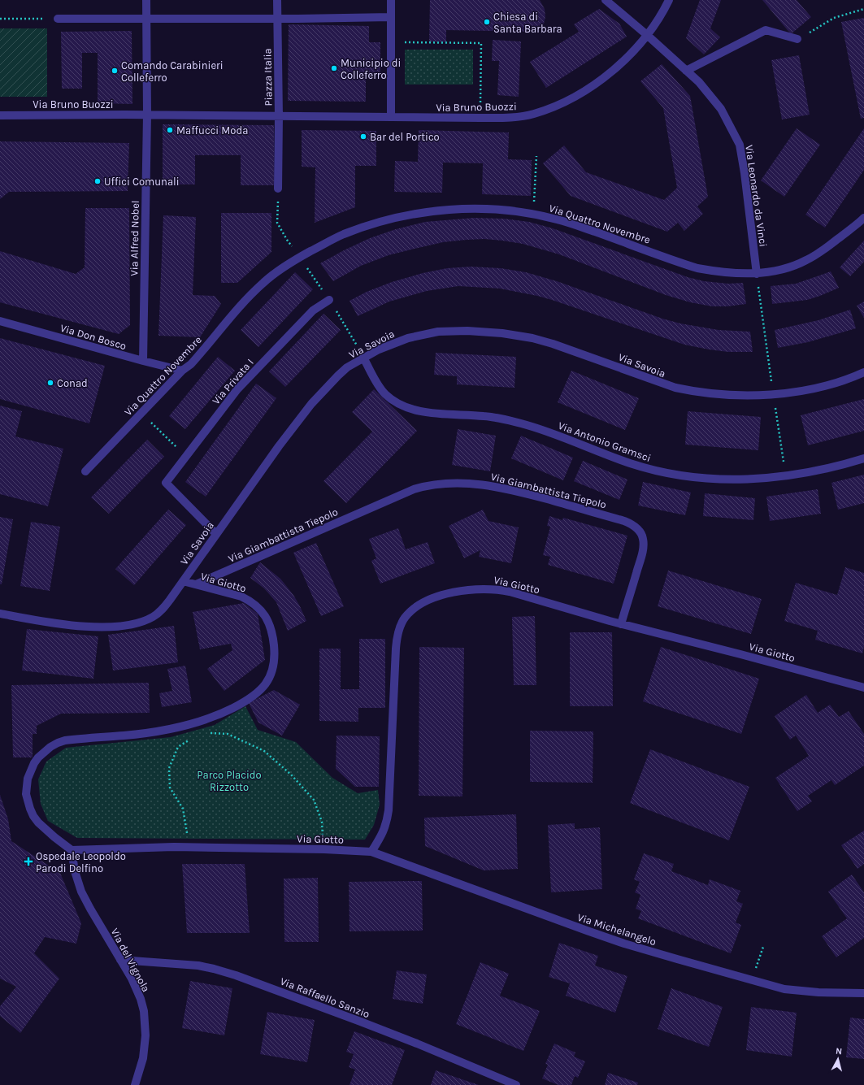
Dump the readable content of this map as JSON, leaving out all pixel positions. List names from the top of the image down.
{
  "streets": {
    "street": [
      "Piazza Italia",
      "Via Bruno Buozzi",
      "Via Leonardo da Vinci",
      "Via Quattro Novembre",
      "Via Alfred Nobel",
      "Via Don Bosco",
      "Via Savoia",
      "Via Privata I",
      "Via Antonio Gramsci",
      "Via Giambattista Tiepolo",
      "Via Giotto",
      "Via Michelangelo",
      "Via del Vignola",
      "Via Raffaello Sanzio"
    ]
  },
  "crossings": [
    ["Piazza Italia", "Via Bruno Buozzi"],
    ["Piazza Italia", "Via Alfred Nobel"],
    ["Via Bruno Buozzi", "Via Leonardo da Vinci"],
    ["Via Bruno Buozzi", "Via Alfred Nobel"],
    ["Via Leonardo da Vinci", "Via Quattro Novembre"],
    ["Via Quattro Novembre", "Via Don Bosco"],
    ["Via Alfred Nobel", "Via Don Bosco"],
    ["Via Savoia", "Via Privata I"],
    ["Via Savoia", "Via Antonio Gramsci"],
    ["Via Savoia", "Via Giotto"],
    ["Via Giambattista Tiepolo", "Via Giotto"],
    ["Via Giotto", "Via Michelangelo"],
    ["Via Giotto", "Via del Vignola"],
    ["Via del Vignola", "Via Raffaello Sanzio"]
  ],
  "parks": ["Parco Placido Rizzotto"],
  "places": {
    "other": [
      "Chiesa di Santa Barbara",
      "Municipio di Colleferro",
      "Comando Carabinieri Colleferro",
      "Maffucci Moda",
      "Bar del Portico",
      "Uffici Comunali",
      "Conad"
    ],
    "health": ["Ospedale Leopoldo Parodi Delfino"]
  },
  "north": "top"
}
